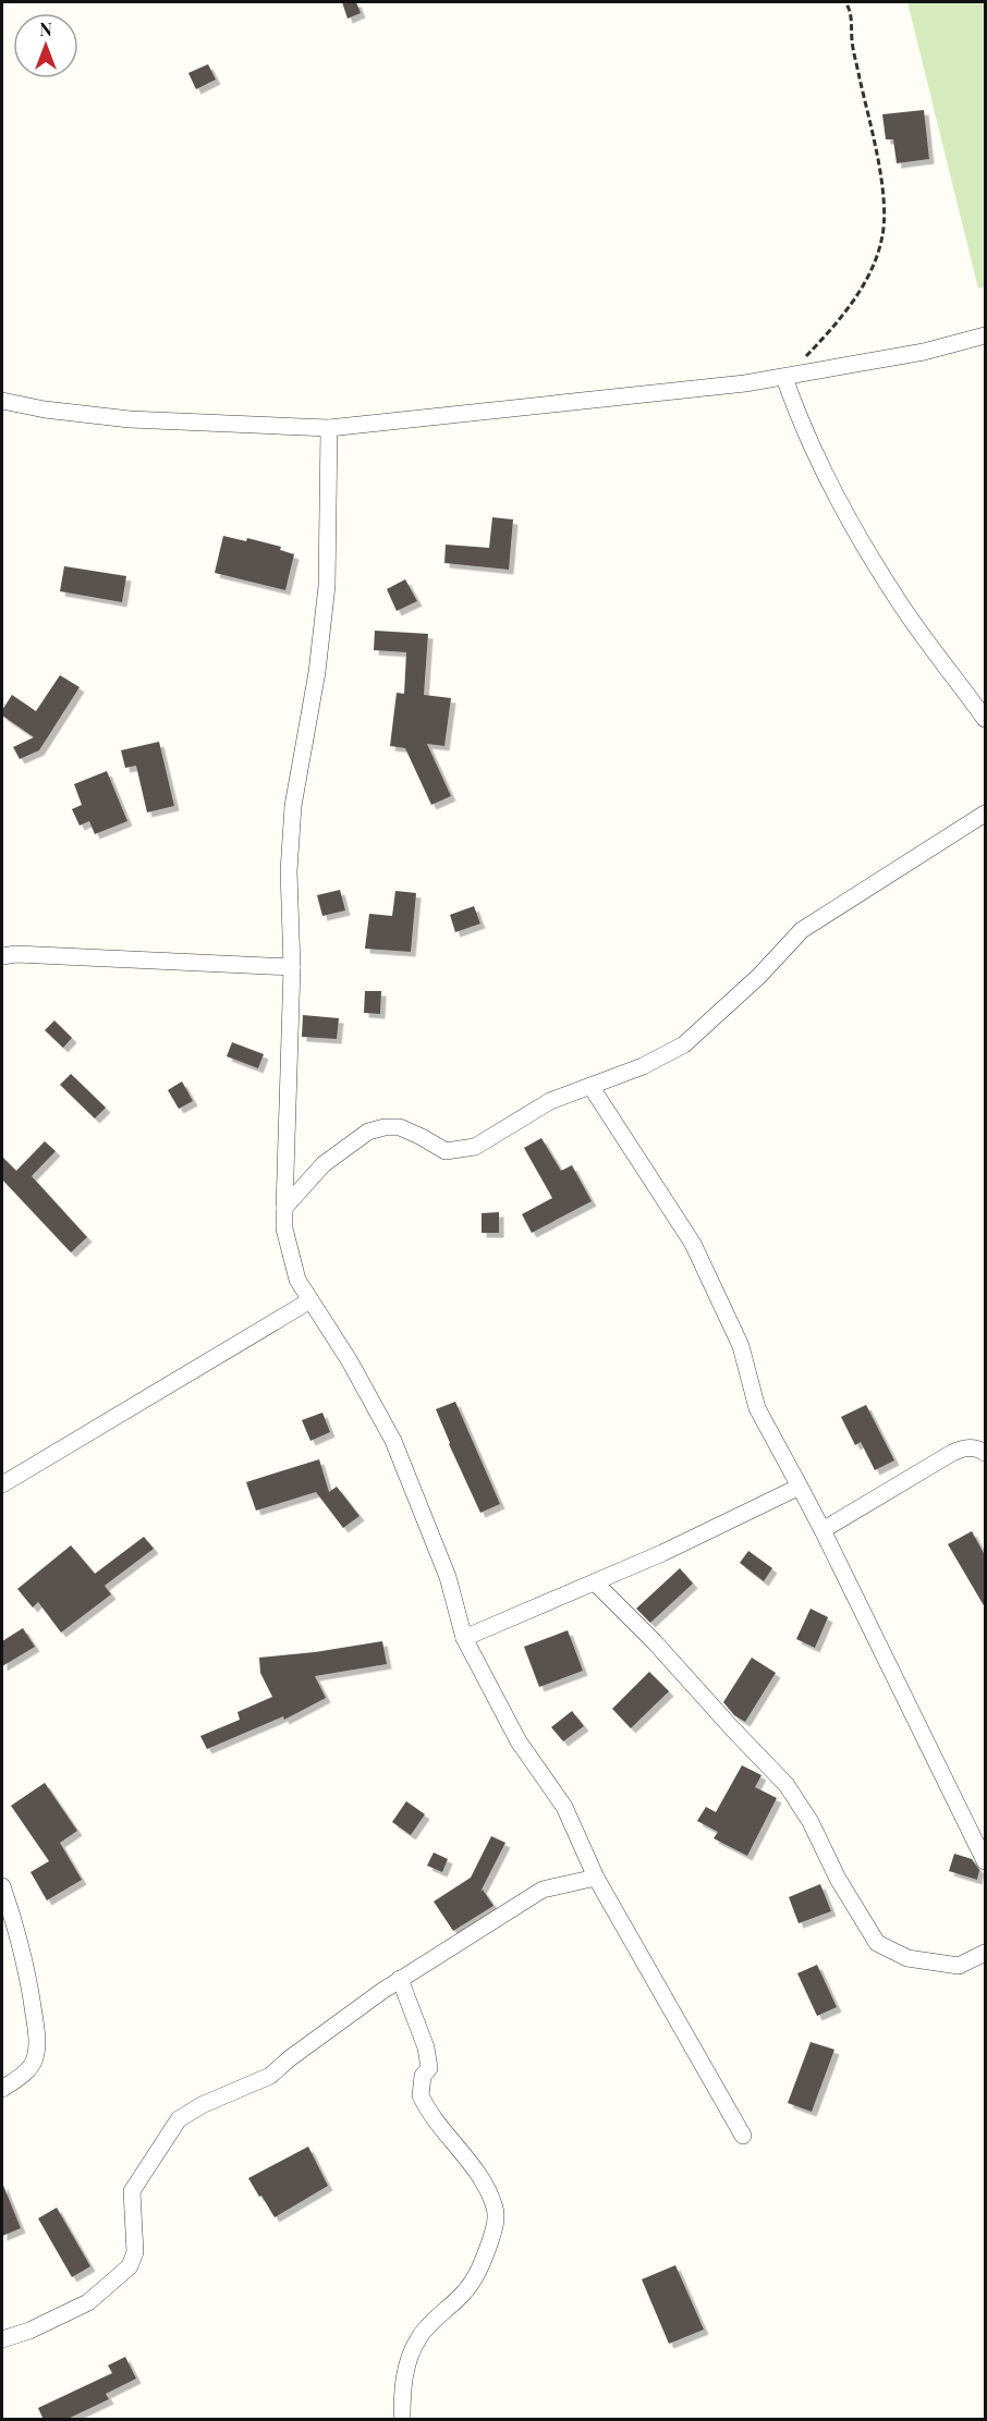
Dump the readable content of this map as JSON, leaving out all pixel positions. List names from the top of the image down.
{
  "north": "top"
}
